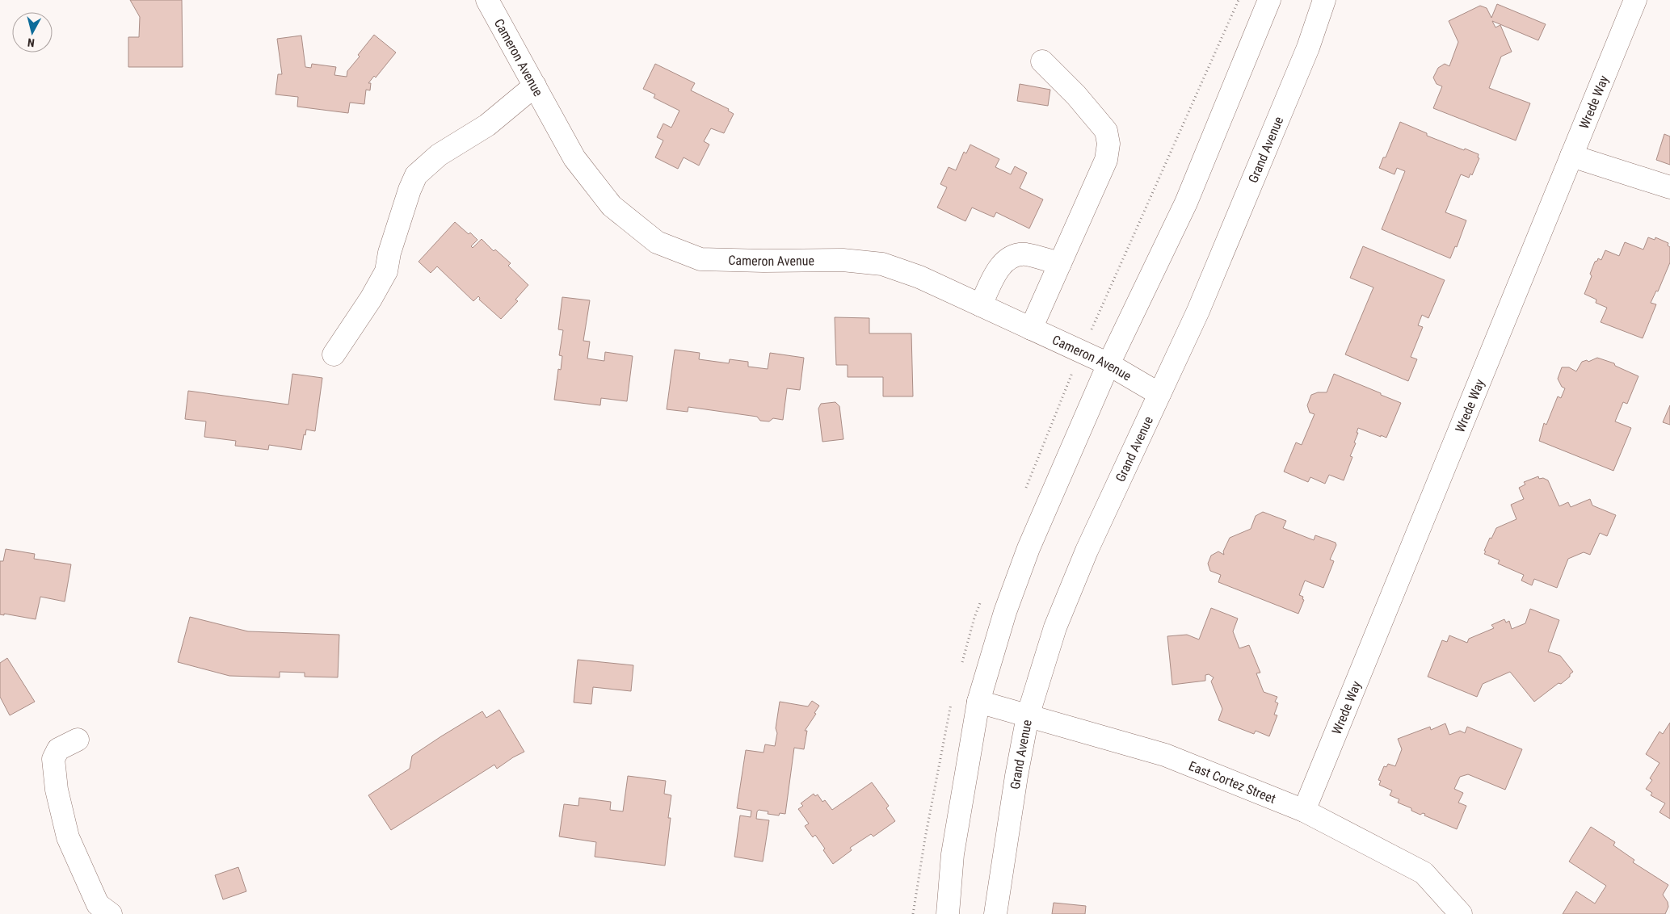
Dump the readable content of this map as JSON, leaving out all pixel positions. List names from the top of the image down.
{
  "streets": {
    "street": [
      "Cameron Avenue",
      "Wrede Way",
      "Grand Avenue",
      "East Cortez Street"
    ]
  },
  "crossings": [
    ["Cameron Avenue", "Grand Avenue"],
    ["Wrede Way", "East Cortez Street"],
    ["Grand Avenue", "East Cortez Street"]
  ],
  "north": "bottom"
}
